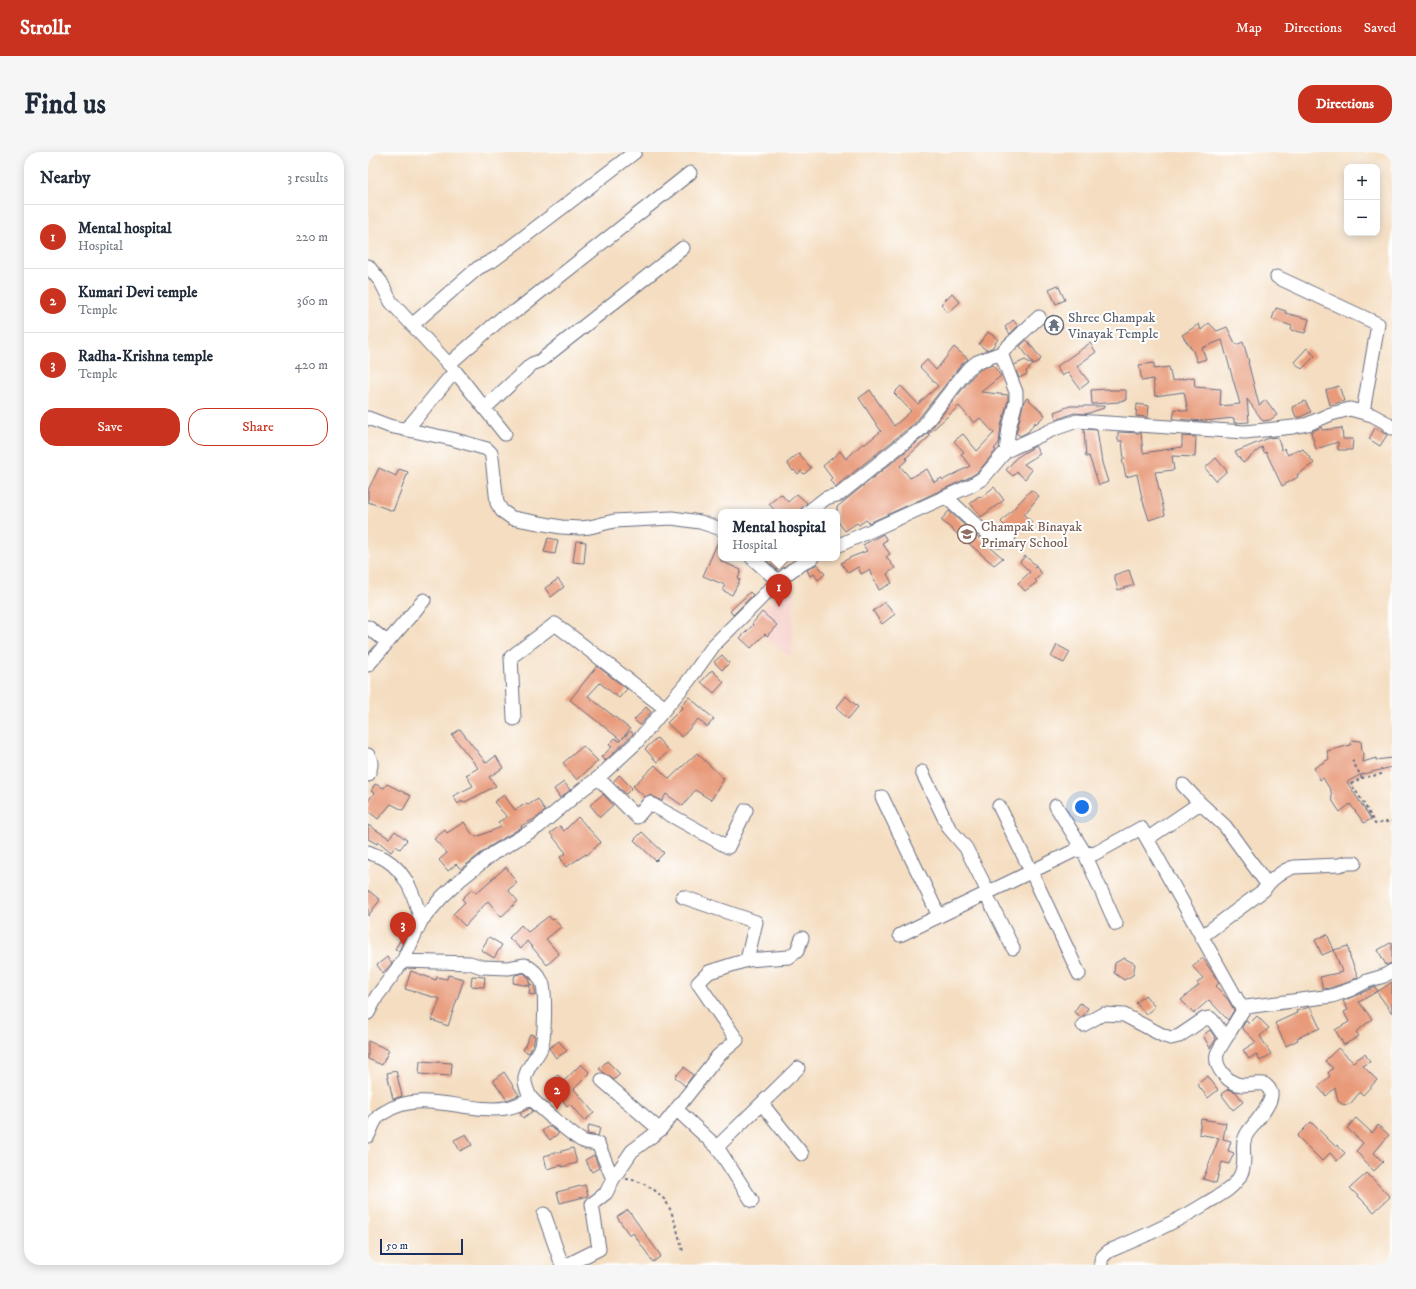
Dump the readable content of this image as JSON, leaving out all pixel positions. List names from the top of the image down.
{
  "places": {
    "temple": ["Shree Champak Vinayak Temple"],
    "school or university": ["Champak Binayak Primary School"]
  },
  "scale_bar": "50 m",
  "page": {
    "header": "Strollr",
    "nav": ["Map", "Directions", "Saved"],
    "buttons": [
      "Directions",
      ["Save", "Share"]
    ],
    "title": "Find us",
    "heading": ["Nearby", "3 results"],
    "map_buttons": ["+", "−"],
    "list": [
      {
        "mark": "1",
        "name": "Mental hospital",
        "note": "Hospital",
        "value": "220 m"
      },
      {
        "mark": "2",
        "name": "Kumari Devi temple",
        "note": "Temple",
        "value": "360 m"
      },
      {
        "mark": "3",
        "name": "Radha-Krishna temple",
        "note": "Temple",
        "value": "420 m"
      }
    ],
    "popup": ["Mental hospital", "Hospital"],
    "pins": ["1", "3", "2"],
    "scale": "50 m"
  }
}
